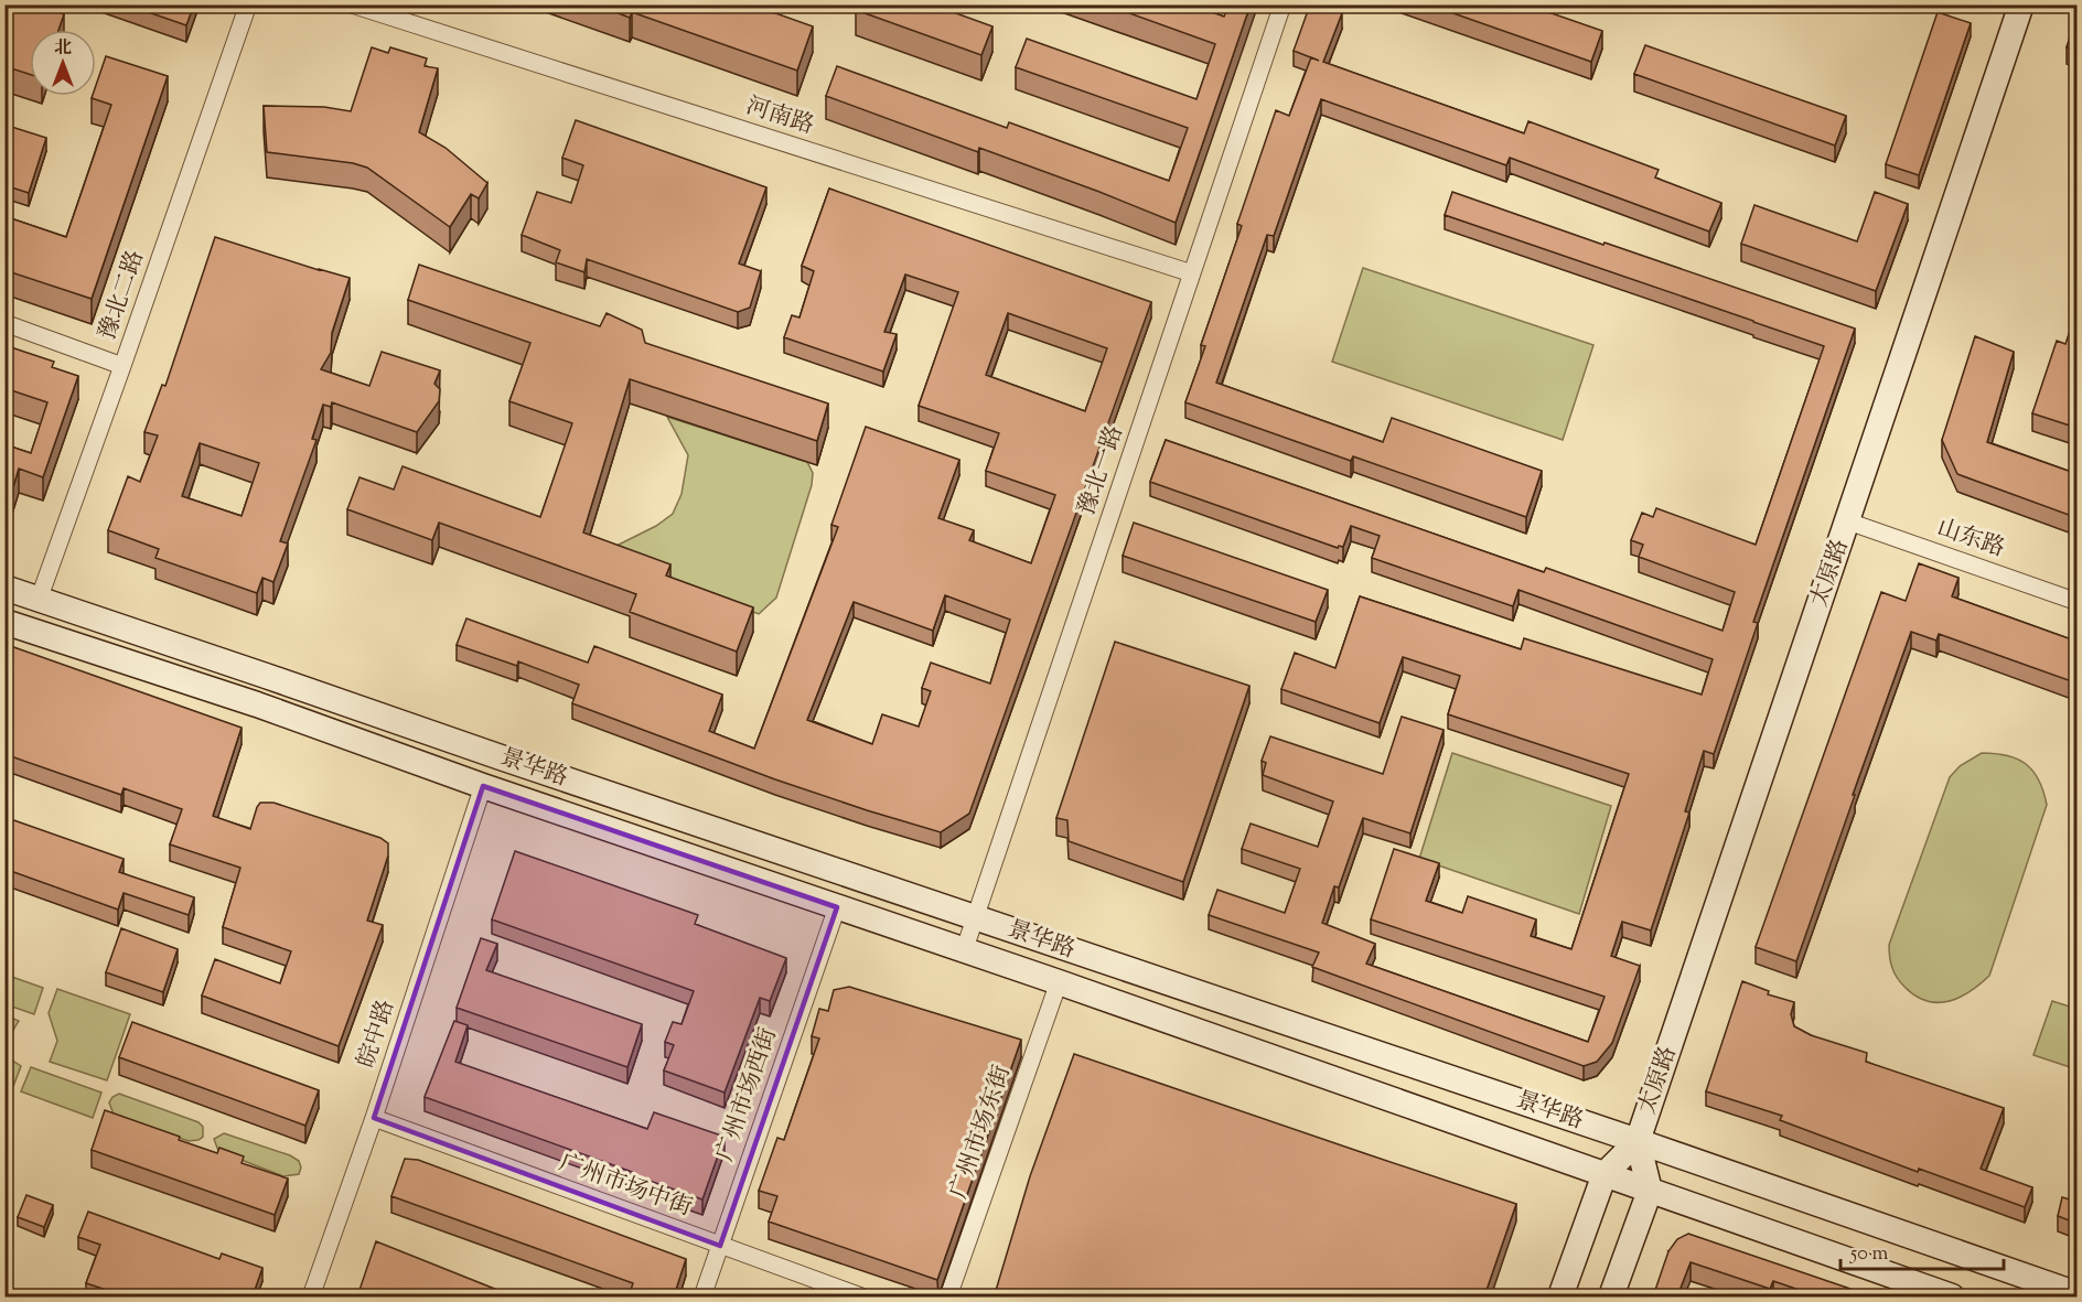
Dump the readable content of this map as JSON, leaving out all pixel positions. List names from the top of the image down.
{
  "streets": {
    "main road": ["太原路", "景华路"],
    "street": [
      "河南路",
      "豫北二路",
      "豫北一路",
      "山东路",
      "皖中路",
      "广州市场西街",
      "广州市场东街",
      "广州市场中街"
    ]
  },
  "crossings": [
    ["河南路", "豫北一路"],
    ["豫北二路", "景华路"],
    ["豫北一路", "景华路"],
    ["山东路", "太原路"],
    ["太原路", "景华路"],
    ["景华路", "皖中路"],
    ["景华路", "广州市场西街"],
    ["景华路", "广州市场东街"],
    ["皖中路", "广州市场中街"],
    ["广州市场西街", "广州市场中街"]
  ],
  "scale_bar": "50 m",
  "north": "top"
}
